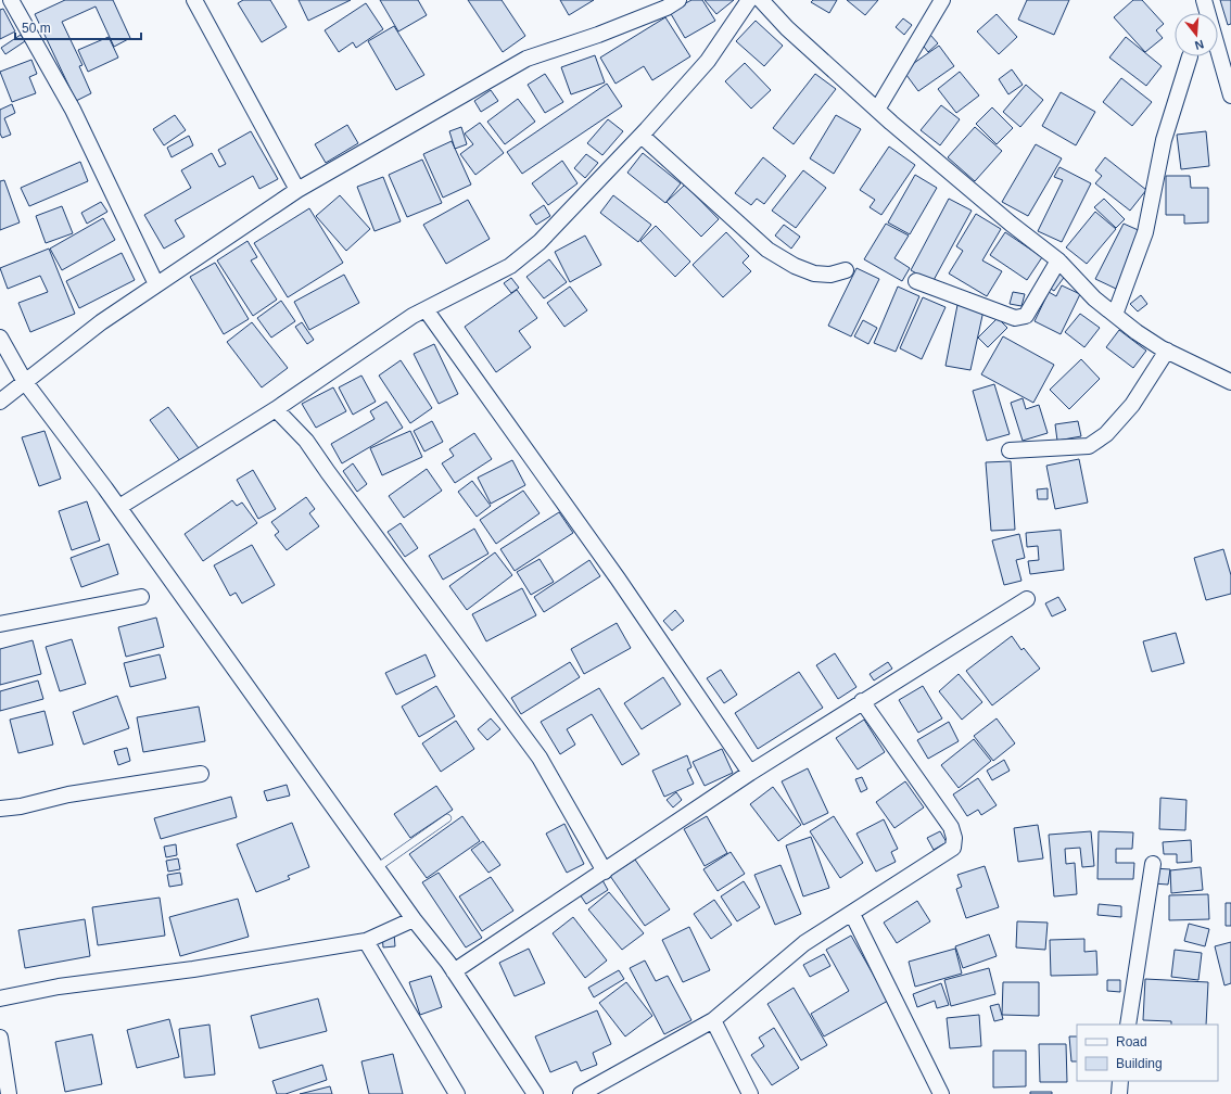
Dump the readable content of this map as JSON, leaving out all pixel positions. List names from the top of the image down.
{
  "legend": ["Road", "Building"],
  "scale_bar": "50 m",
  "north": "bottom"
}
